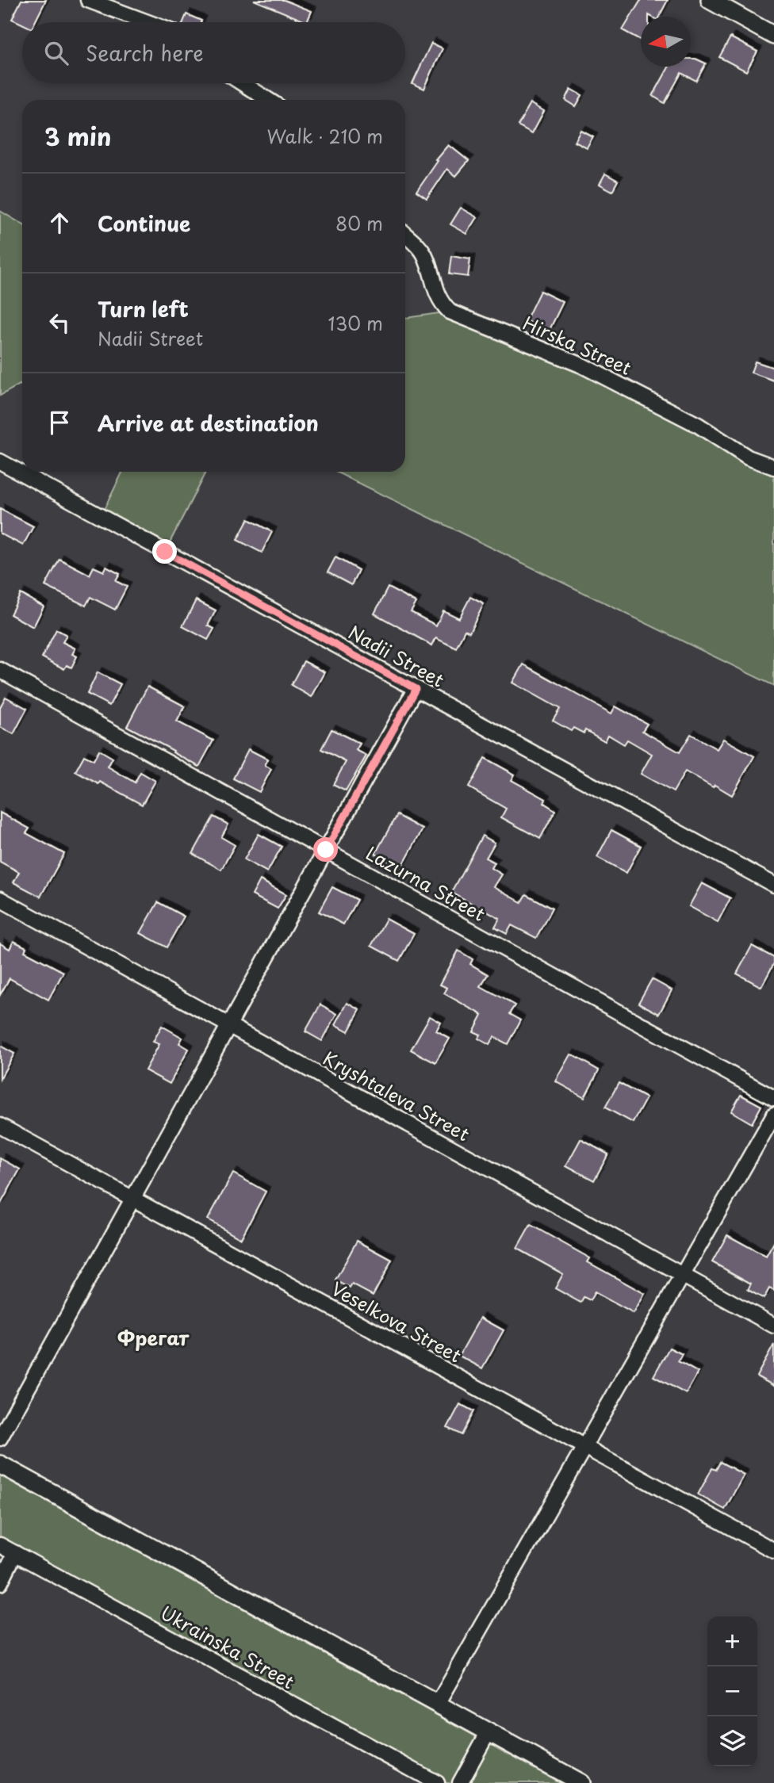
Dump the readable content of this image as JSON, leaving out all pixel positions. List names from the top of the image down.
{
  "streets": {
    "street": [
      "Hirska Street",
      "Nadii Street",
      "Lazurna Street",
      "Kryshtaleva Street",
      "Veselkova Street",
      "Ukrainska Street"
    ]
  },
  "districts": ["Фрегат"],
  "north": "left",
  "page": {
    "search": "Search here",
    "heading": ["3 min", "Walk · 210 m"],
    "list": [
      ["Continue", "80 m"],
      ["Turn left", "Nadii Street", "130 m"],
      "Arrive at destination"
    ],
    "map_buttons": ["+", "−"]
  }
}
